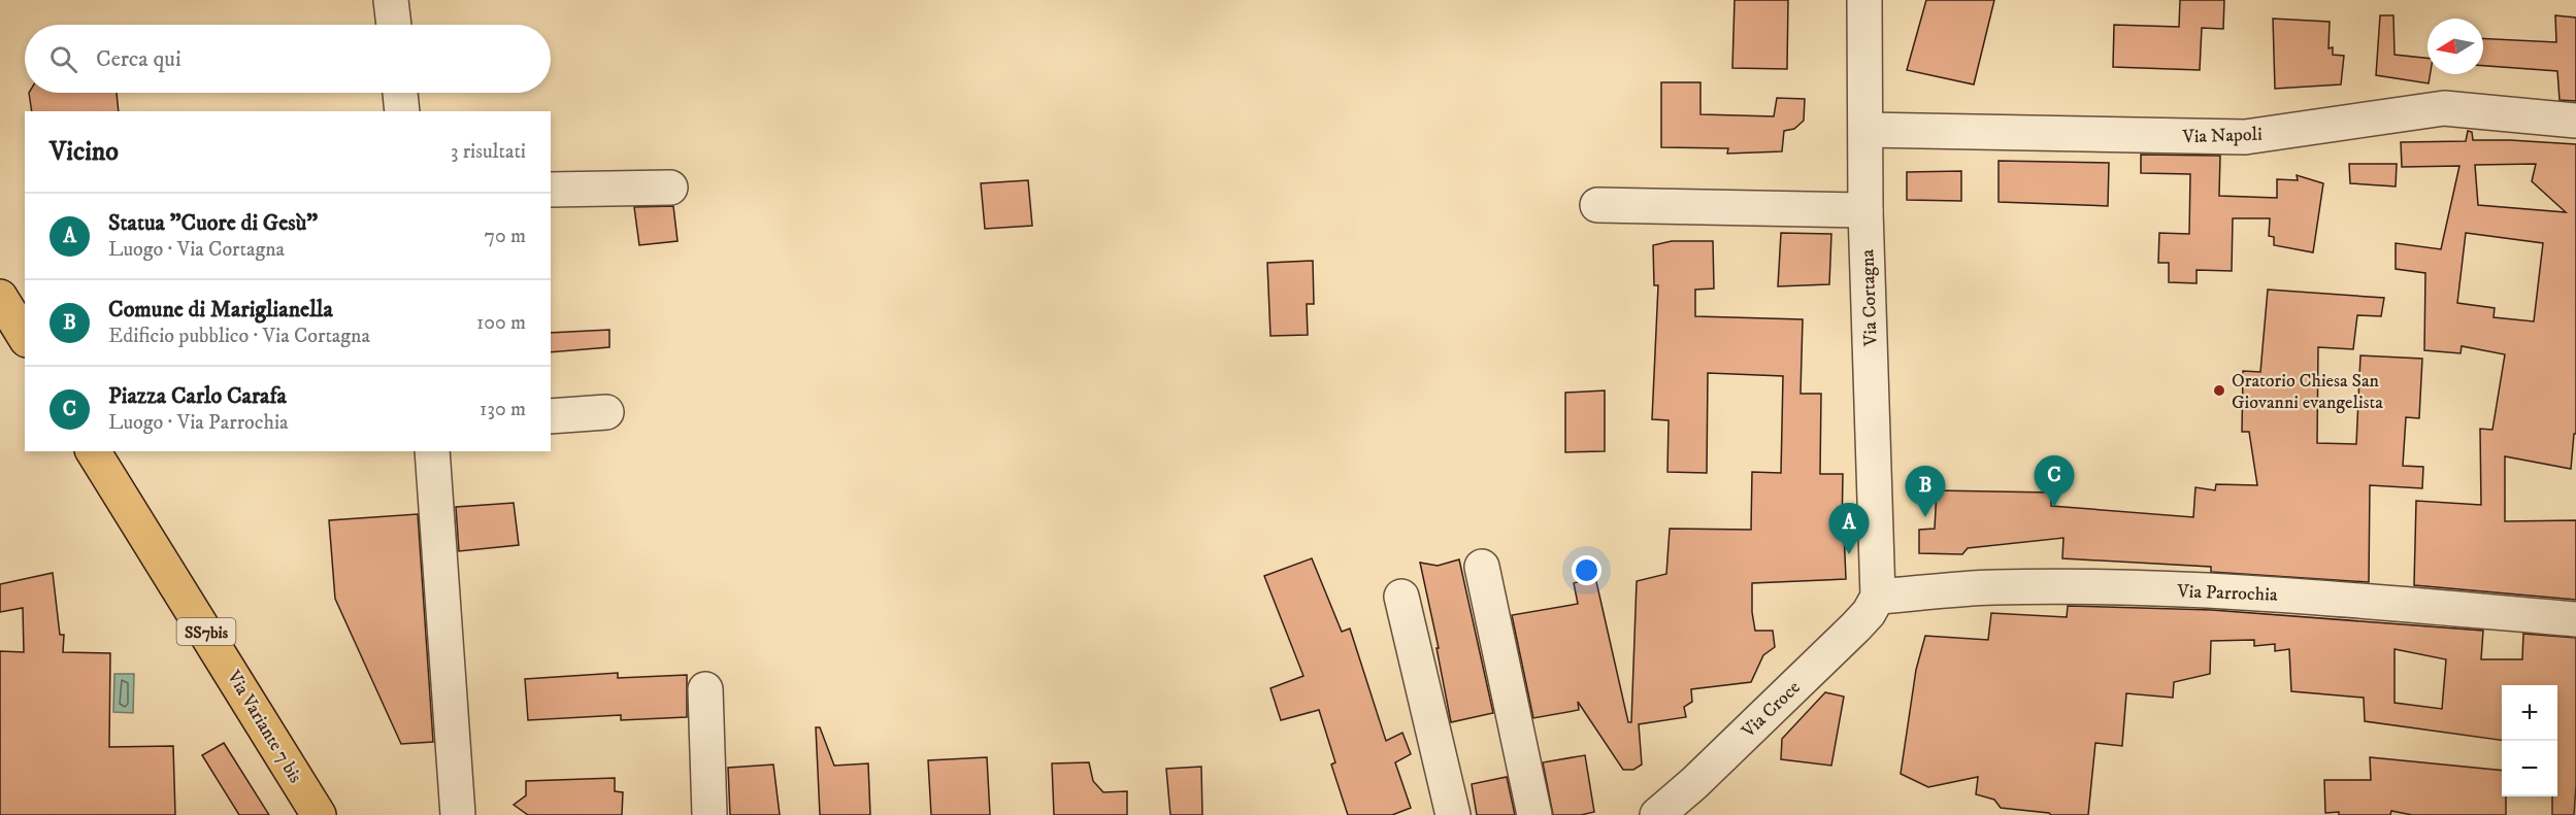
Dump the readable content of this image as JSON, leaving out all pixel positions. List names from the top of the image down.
{
  "streets": {
    "main road": ["SS7bis", "Via Variante 7 bis"],
    "street": [
      "Via Napoli",
      "Via Cortagna",
      "Via Parrochia",
      "Via Croce"
    ]
  },
  "crossings": [
    ["Via Napoli", "Via Cortagna"],
    ["Via Cortagna", "Via Parrochia"],
    ["Via Cortagna", "Via Croce"],
    ["Via Parrochia", "Via Croce"]
  ],
  "places": ["Oratorio Chiesa San Giovanni evangelista"],
  "north": "left",
  "page": {
    "search": "Cerca qui",
    "heading": ["Vicino", "3 risultati"],
    "list": [
      {
        "mark": "A",
        "name": "Statua \"Cuore di Gesù\"",
        "note": "Luogo · Via Cortagna",
        "value": "70 m"
      },
      {
        "mark": "B",
        "name": "Comune di Mariglianella",
        "note": "Edificio pubblico · Via Cortagna",
        "value": "100 m"
      },
      {
        "mark": "C",
        "name": "Piazza Carlo Carafa",
        "note": "Luogo · Via Parrochia",
        "value": "130 m"
      }
    ],
    "pins": ["C", "B", "A"],
    "map_buttons": ["+", "−"]
  }
}
